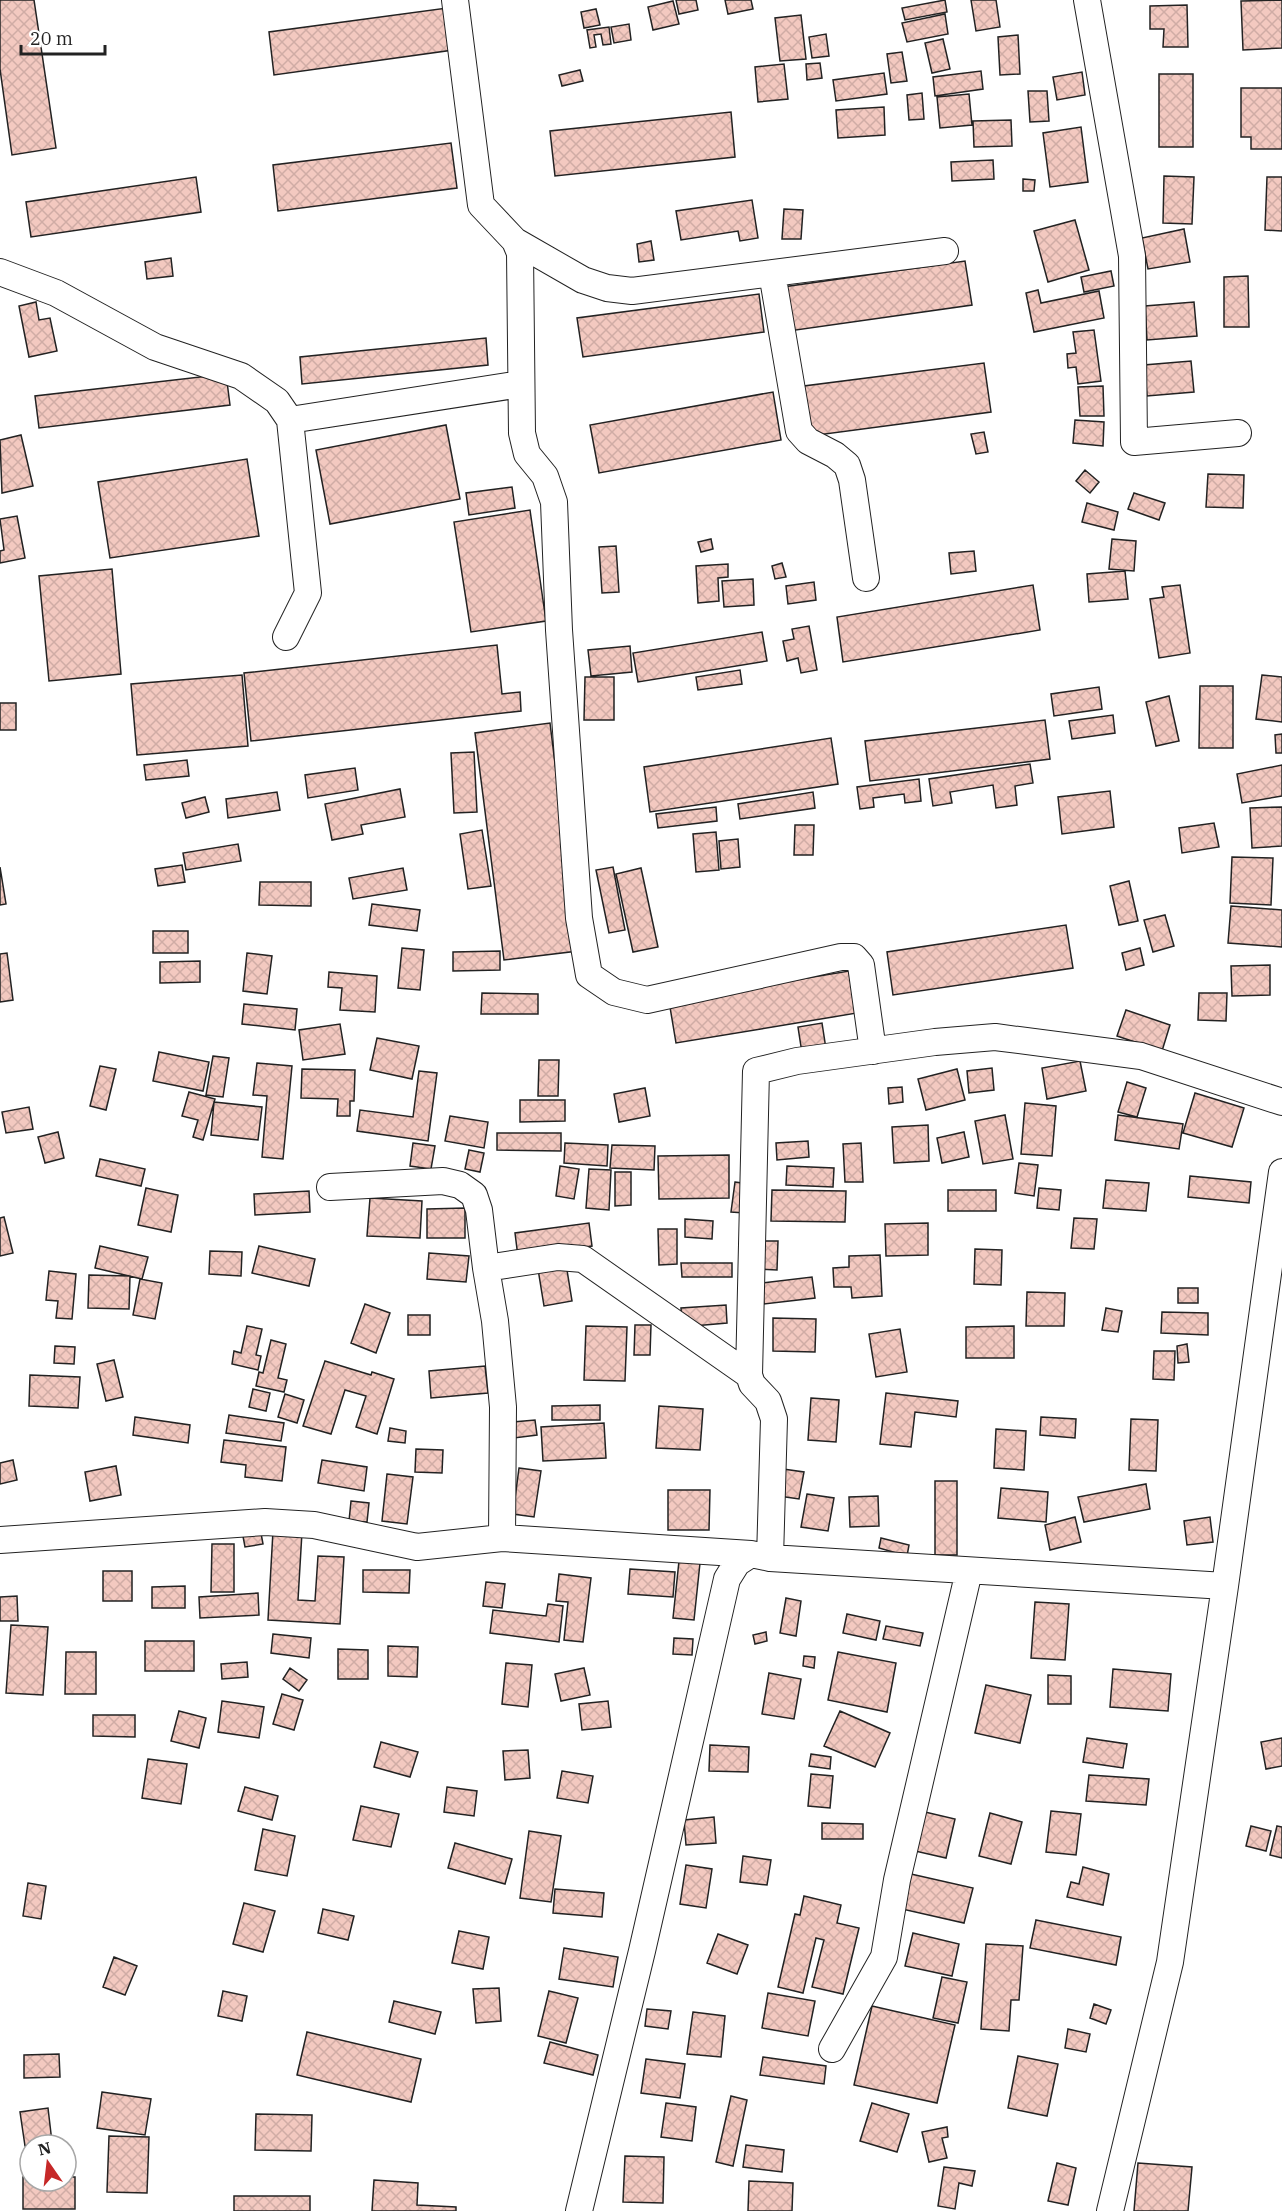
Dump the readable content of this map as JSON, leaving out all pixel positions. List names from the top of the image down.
{
  "scale_bar": "20 m",
  "north": "top"
}
